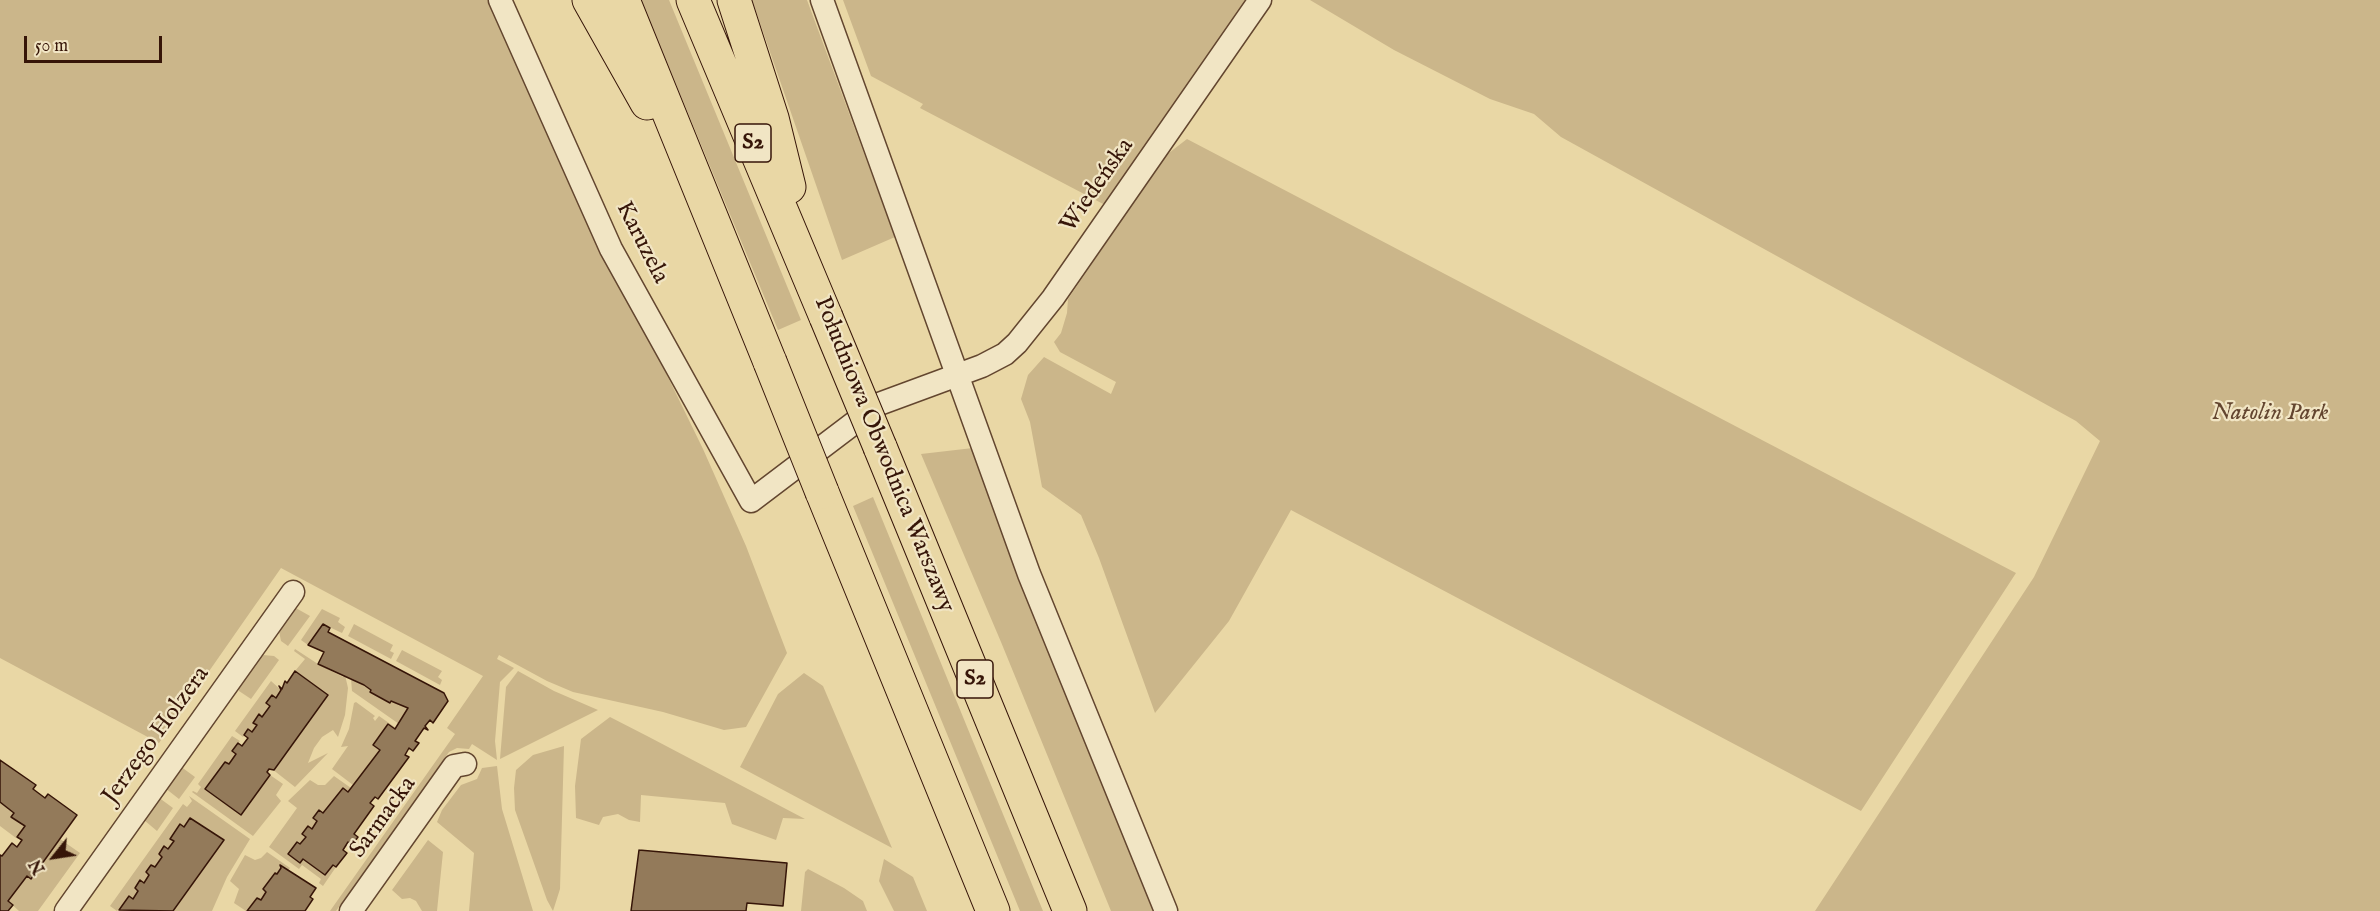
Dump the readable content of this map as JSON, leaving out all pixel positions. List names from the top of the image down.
{
  "streets": {
    "highway": ["S2", "Południowa Obwodnica Warszawy"],
    "street": [
      "Wiedeńska",
      "Karuzela",
      "Jerzego Holzera",
      "Sarmacka"
    ]
  },
  "crossings": [
    ["Wiedeńska", "Karuzela"]
  ],
  "parks": ["Natolin Park"],
  "scale_bar": "50 m",
  "north": "bottom left"
}
